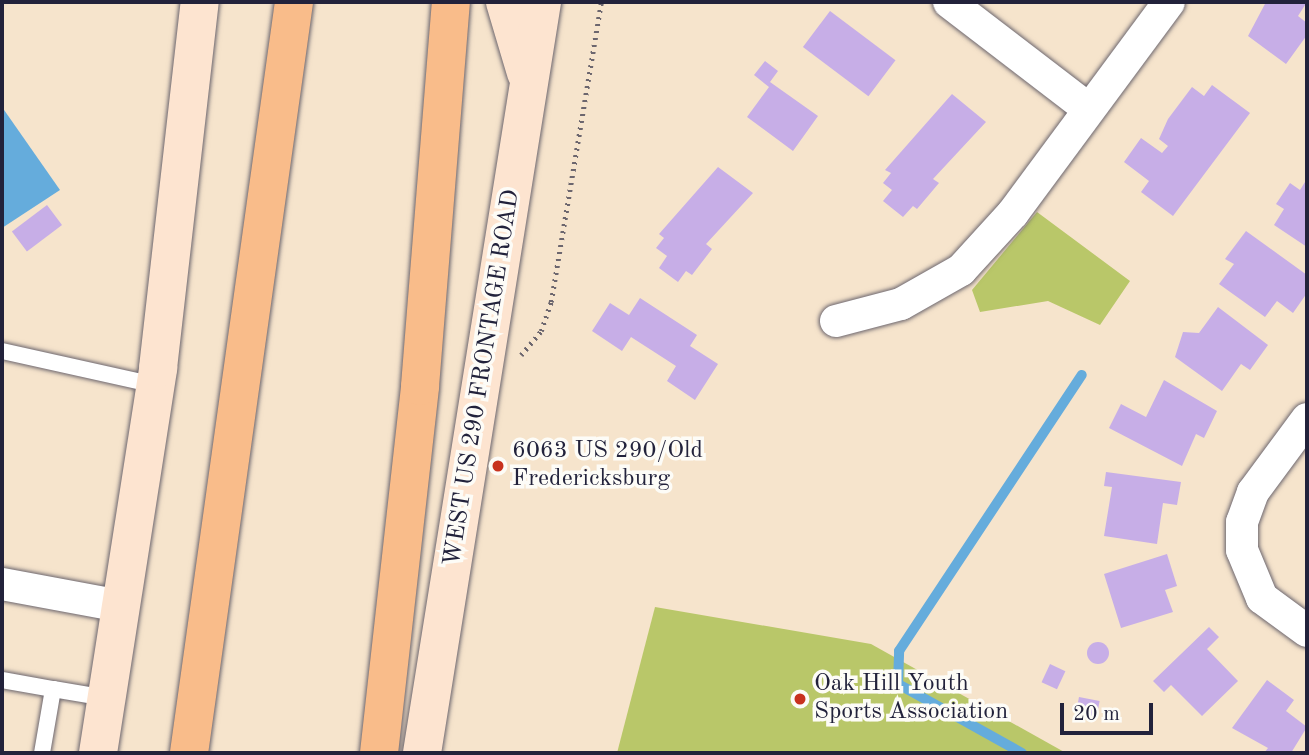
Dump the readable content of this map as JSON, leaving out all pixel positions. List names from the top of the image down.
{
  "streets": {
    "main road": ["WEST US 290 FRONTAGE ROAD"]
  },
  "places": ["6063 US 290/Old Fredericksburg", "Oak Hill Youth Sports Association"],
  "scale_bar": "20 m"
}
